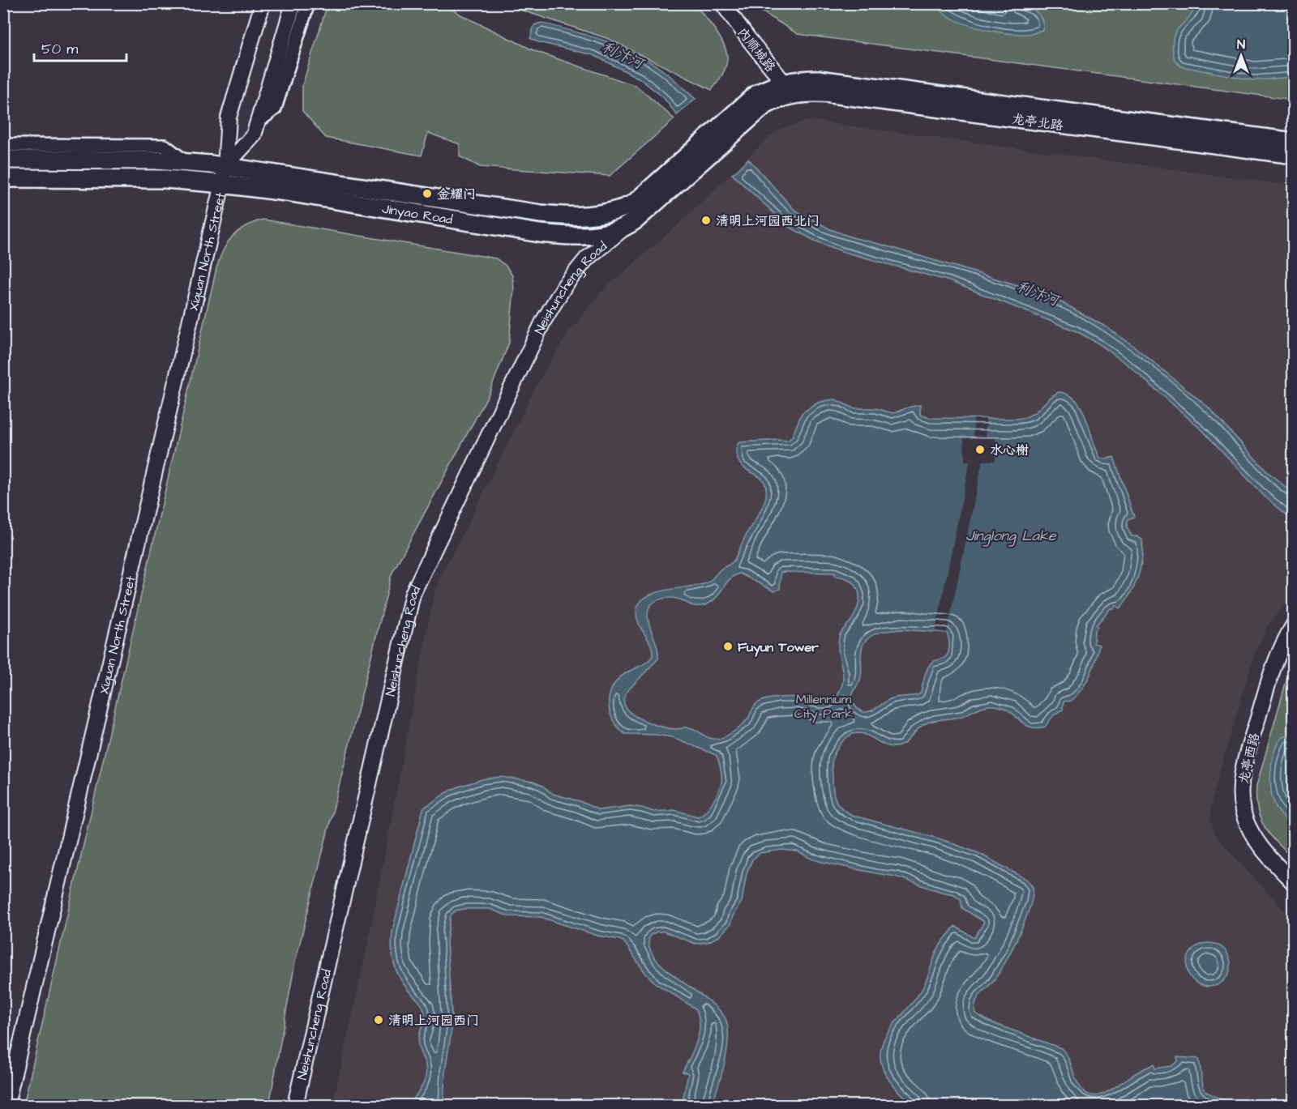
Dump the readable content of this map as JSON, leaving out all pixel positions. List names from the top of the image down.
{
  "streets": {
    "main road": ["龙亭北路", "Jinyao Road"],
    "street": [
      "内顺城路",
      "Xiguan North Street",
      "Neishuncheng Road",
      "龙亭西路"
    ]
  },
  "crossings": [
    ["内顺城路", "龙亭北路"],
    ["内顺城路", "Jinyao Road"],
    ["龙亭北路", "Jinyao Road"],
    ["Jinyao Road", "Xiguan North Street"],
    ["Jinyao Road", "Neishuncheng Road"]
  ],
  "water": ["利汴河", "Jinglong Lake"],
  "parks": ["Millennium City Park"],
  "places": [
    "金耀门",
    "清明上河园西北门",
    "水心榭",
    "Fuyun Tower",
    "清明上河园西门"
  ],
  "scale_bar": "50 m",
  "north": "top"
}
